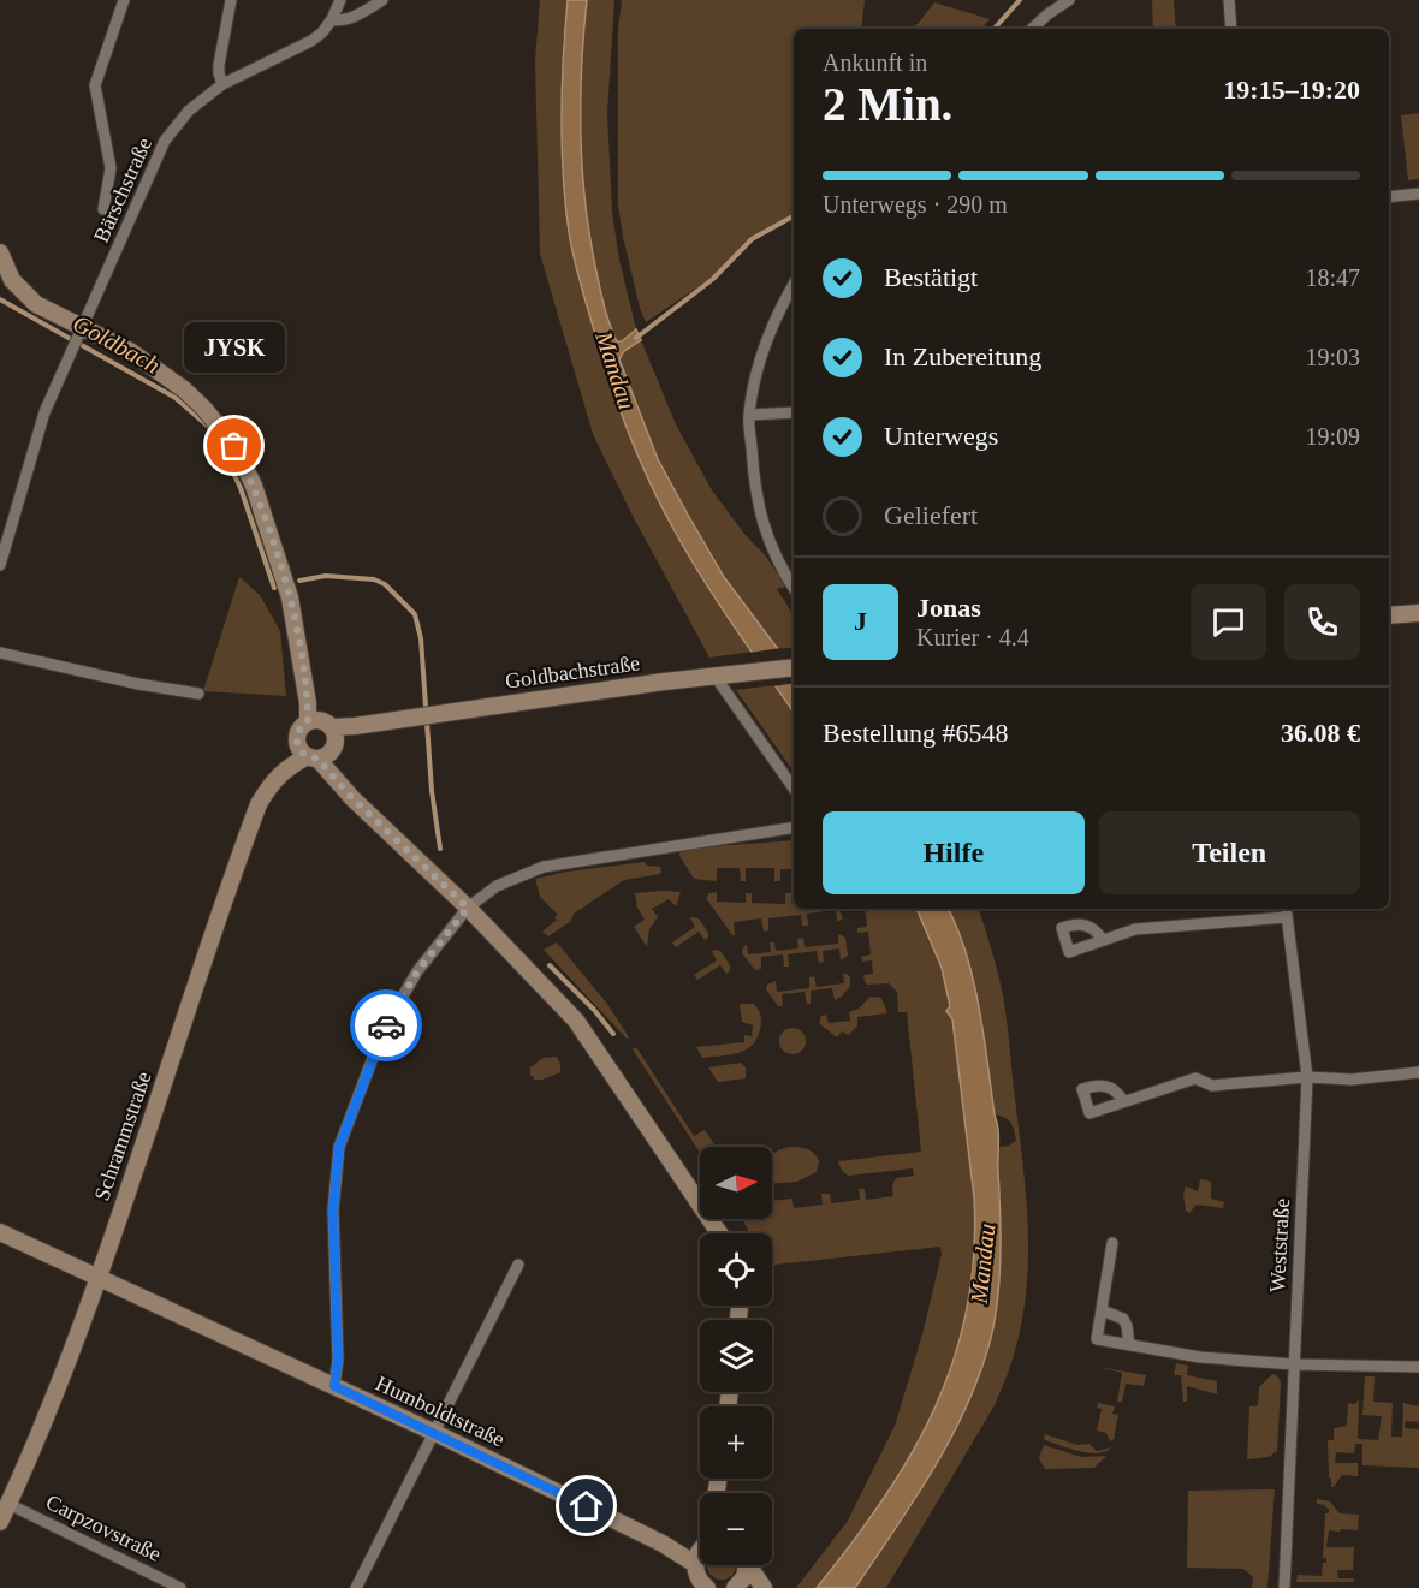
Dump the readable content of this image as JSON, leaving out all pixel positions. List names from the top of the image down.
{
  "streets": {
    "main road": ["Goldbachstraße", "Schrammstraße", "Humboldtstraße"],
    "street": ["Bärschstraße", "Weststraße", "Carpzovstraße"]
  },
  "crossings": [
    ["Goldbachstraße", "Schrammstraße"],
    ["Schrammstraße", "Humboldtstraße"],
    ["Schrammstraße", "Carpzovstraße"]
  ],
  "water": ["Goldbach", "Mandau"],
  "places": ["JYSK"],
  "north": "right",
  "page": {
    "heading": ["2 Min.", "Ankunft in", "19:15–19:20"],
    "panel": [
      "Jonas",
      "Kurier · 4.4",
      "Bestellung #6548",
      "36.08 €"
    ],
    "bar": "Unterwegs · 290 m",
    "list": [
      ["Bestätigt", "18:47"],
      ["In Zubereitung", "19:03"],
      ["Unterwegs", "19:09"],
      "Geliefert"
    ],
    "bubble": "JYSK",
    "round": "J",
    "buttons": ["Hilfe", "Teilen"],
    "map_buttons": ["+", "−"]
  }
}
